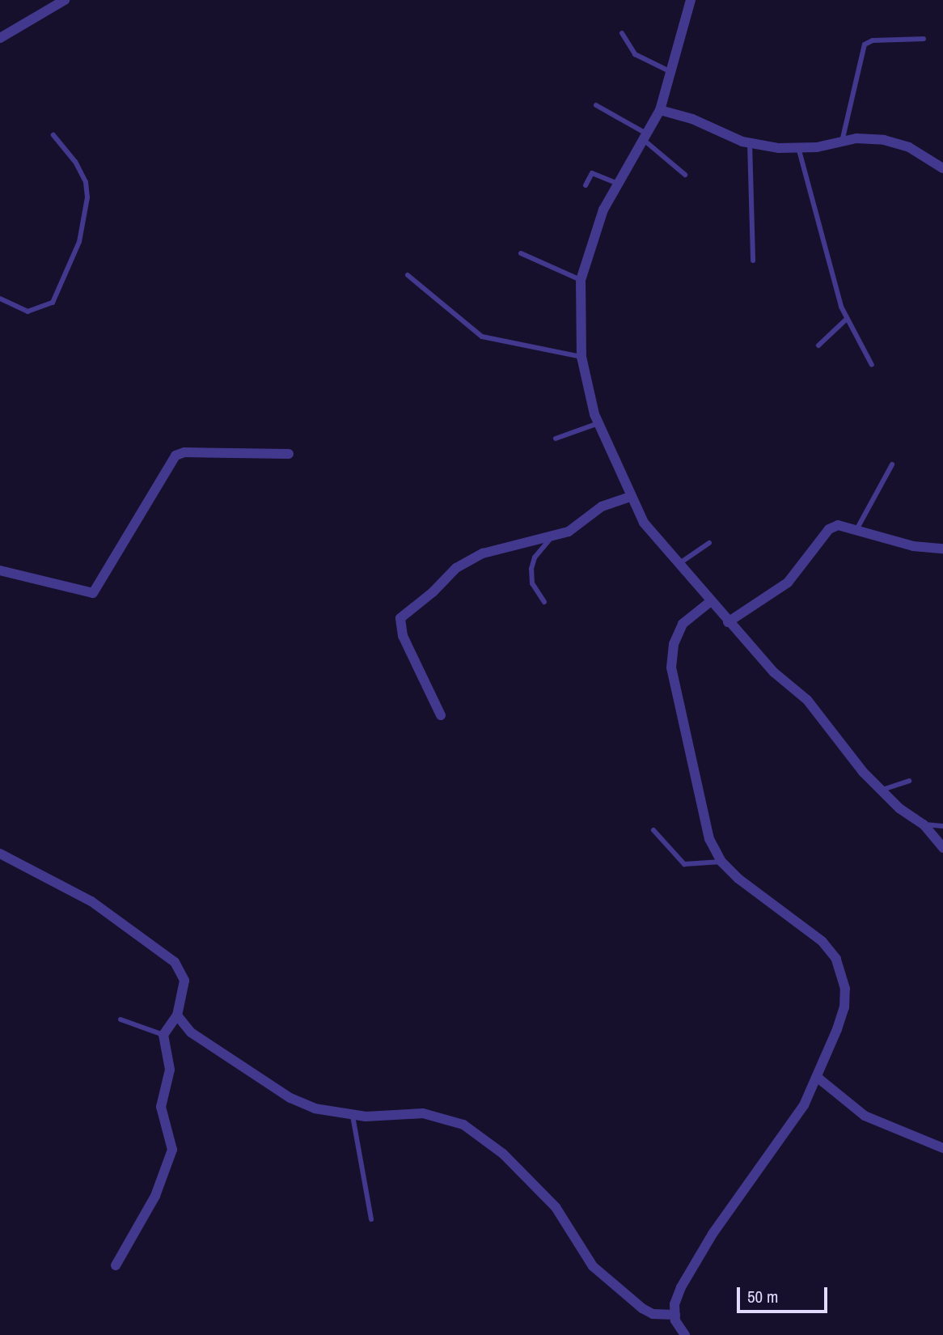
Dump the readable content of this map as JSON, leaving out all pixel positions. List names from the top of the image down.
{
  "scale_bar": "50 m"
}
